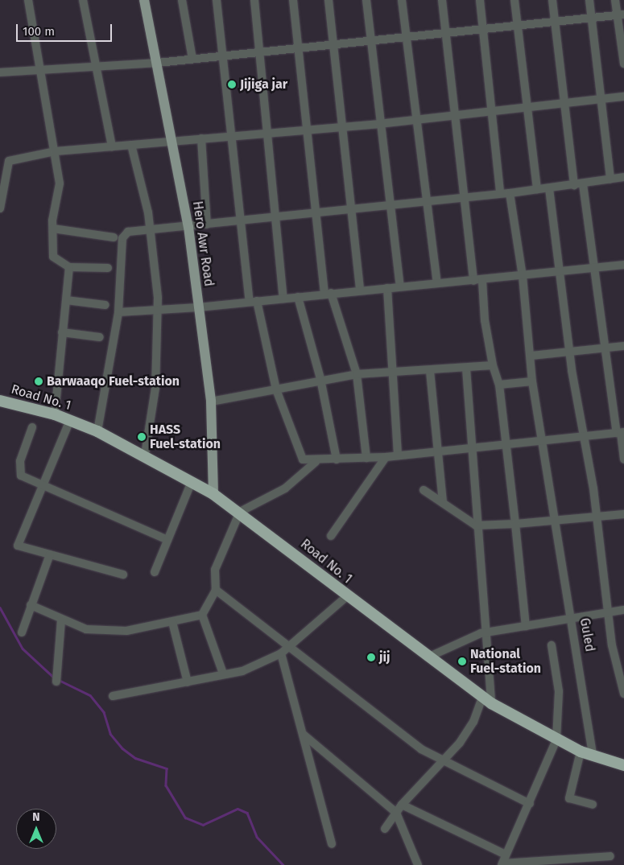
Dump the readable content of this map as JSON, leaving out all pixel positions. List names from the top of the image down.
{
  "streets": {
    "highway": ["Road No. 1"],
    "main road": ["Hero Awr Road"],
    "street": ["Guled"]
  },
  "crossings": [
    ["Hero Awr Road", "Road No. 1"],
    ["Road No. 1", "Guled"]
  ],
  "places": [
    "Jijiga jar",
    "Barwaaqo Fuel-station",
    "HASS Fuel-station",
    "jij",
    "National Fuel-station"
  ],
  "scale_bar": "100 m",
  "north": "top"
}
